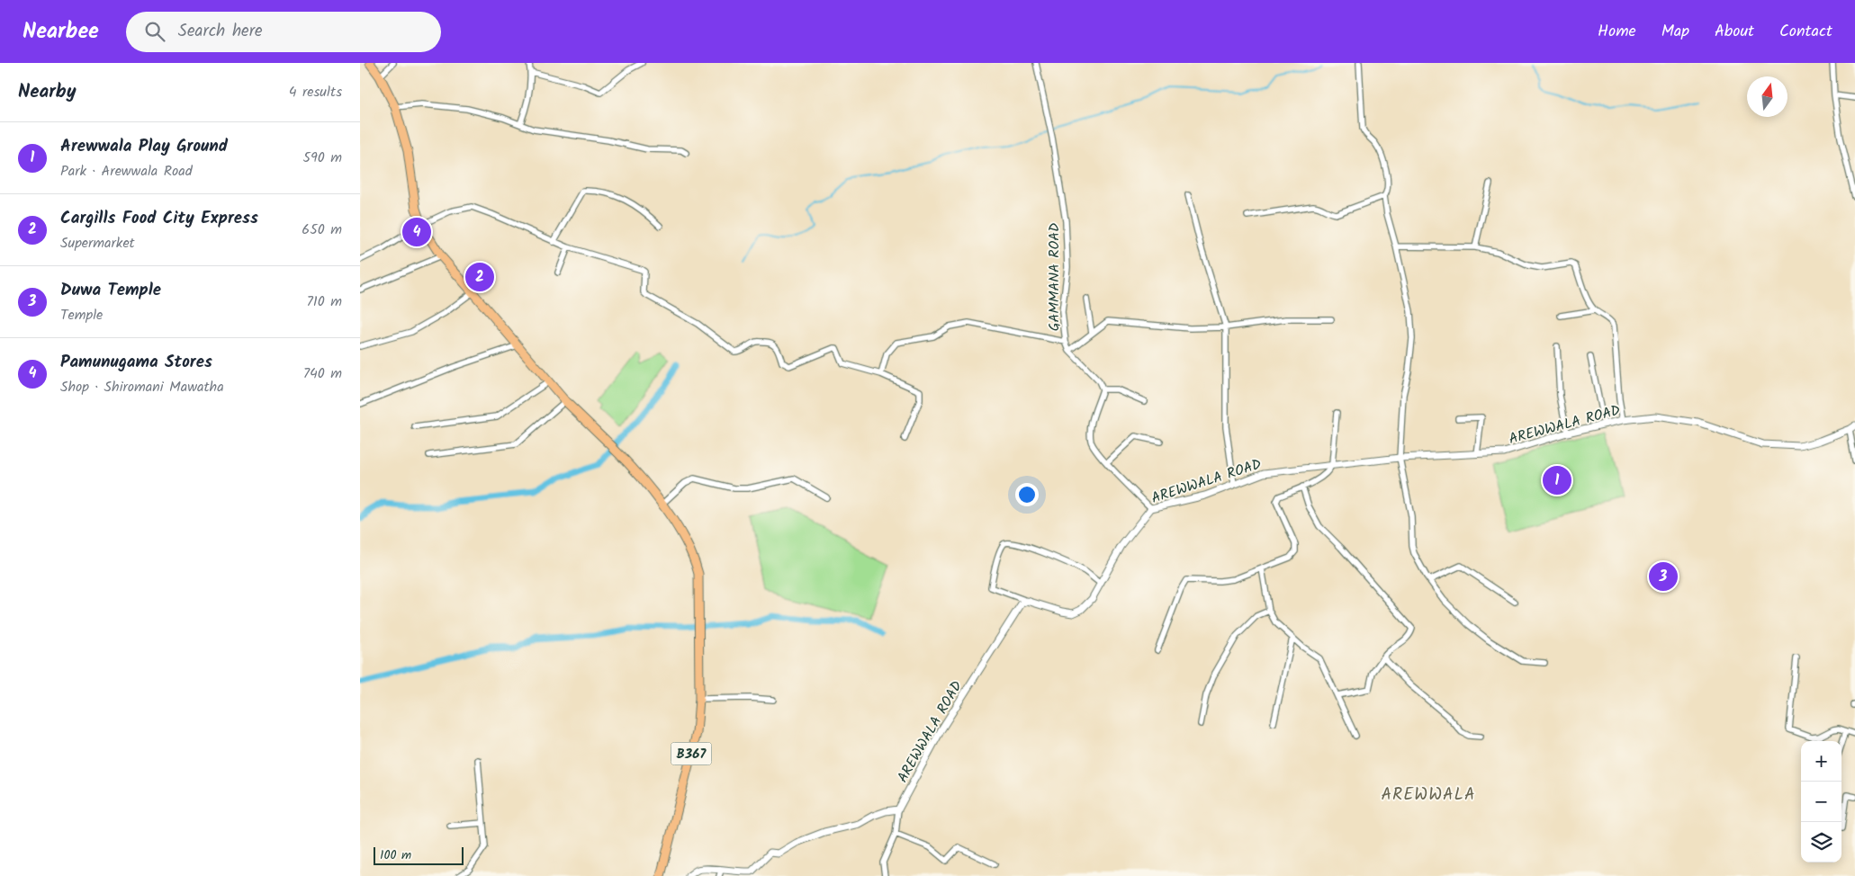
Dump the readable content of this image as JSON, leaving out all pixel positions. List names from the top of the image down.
{
  "streets": {
    "main road": ["B367"],
    "street": ["GAMMANA ROAD", "AREWWALA ROAD"]
  },
  "districts": ["AREWWALA"],
  "scale_bar": "100 m",
  "north": "top",
  "page": {
    "header": "Nearbee",
    "search": "Search here",
    "nav": [
      "Home",
      "Map",
      "About",
      "Contact"
    ],
    "heading": ["Nearby", "4 results"],
    "list": [
      {
        "mark": "1",
        "name": "Arewwala Play Ground",
        "note": "Park · Arewwala Road",
        "value": "590 m"
      },
      {
        "mark": "2",
        "name": "Cargills Food City Express",
        "note": "Supermarket",
        "value": "650 m"
      },
      {
        "mark": "3",
        "name": "Duwa Temple",
        "note": "Temple",
        "value": "710 m"
      },
      {
        "mark": "4",
        "name": "Pamunugama Stores",
        "note": "Shop · Shiromani Mawatha",
        "value": "740 m"
      }
    ],
    "pins": [
      "4",
      "2",
      "1",
      "3"
    ],
    "map_buttons": ["+", "−"],
    "scale": "100 m"
  }
}
